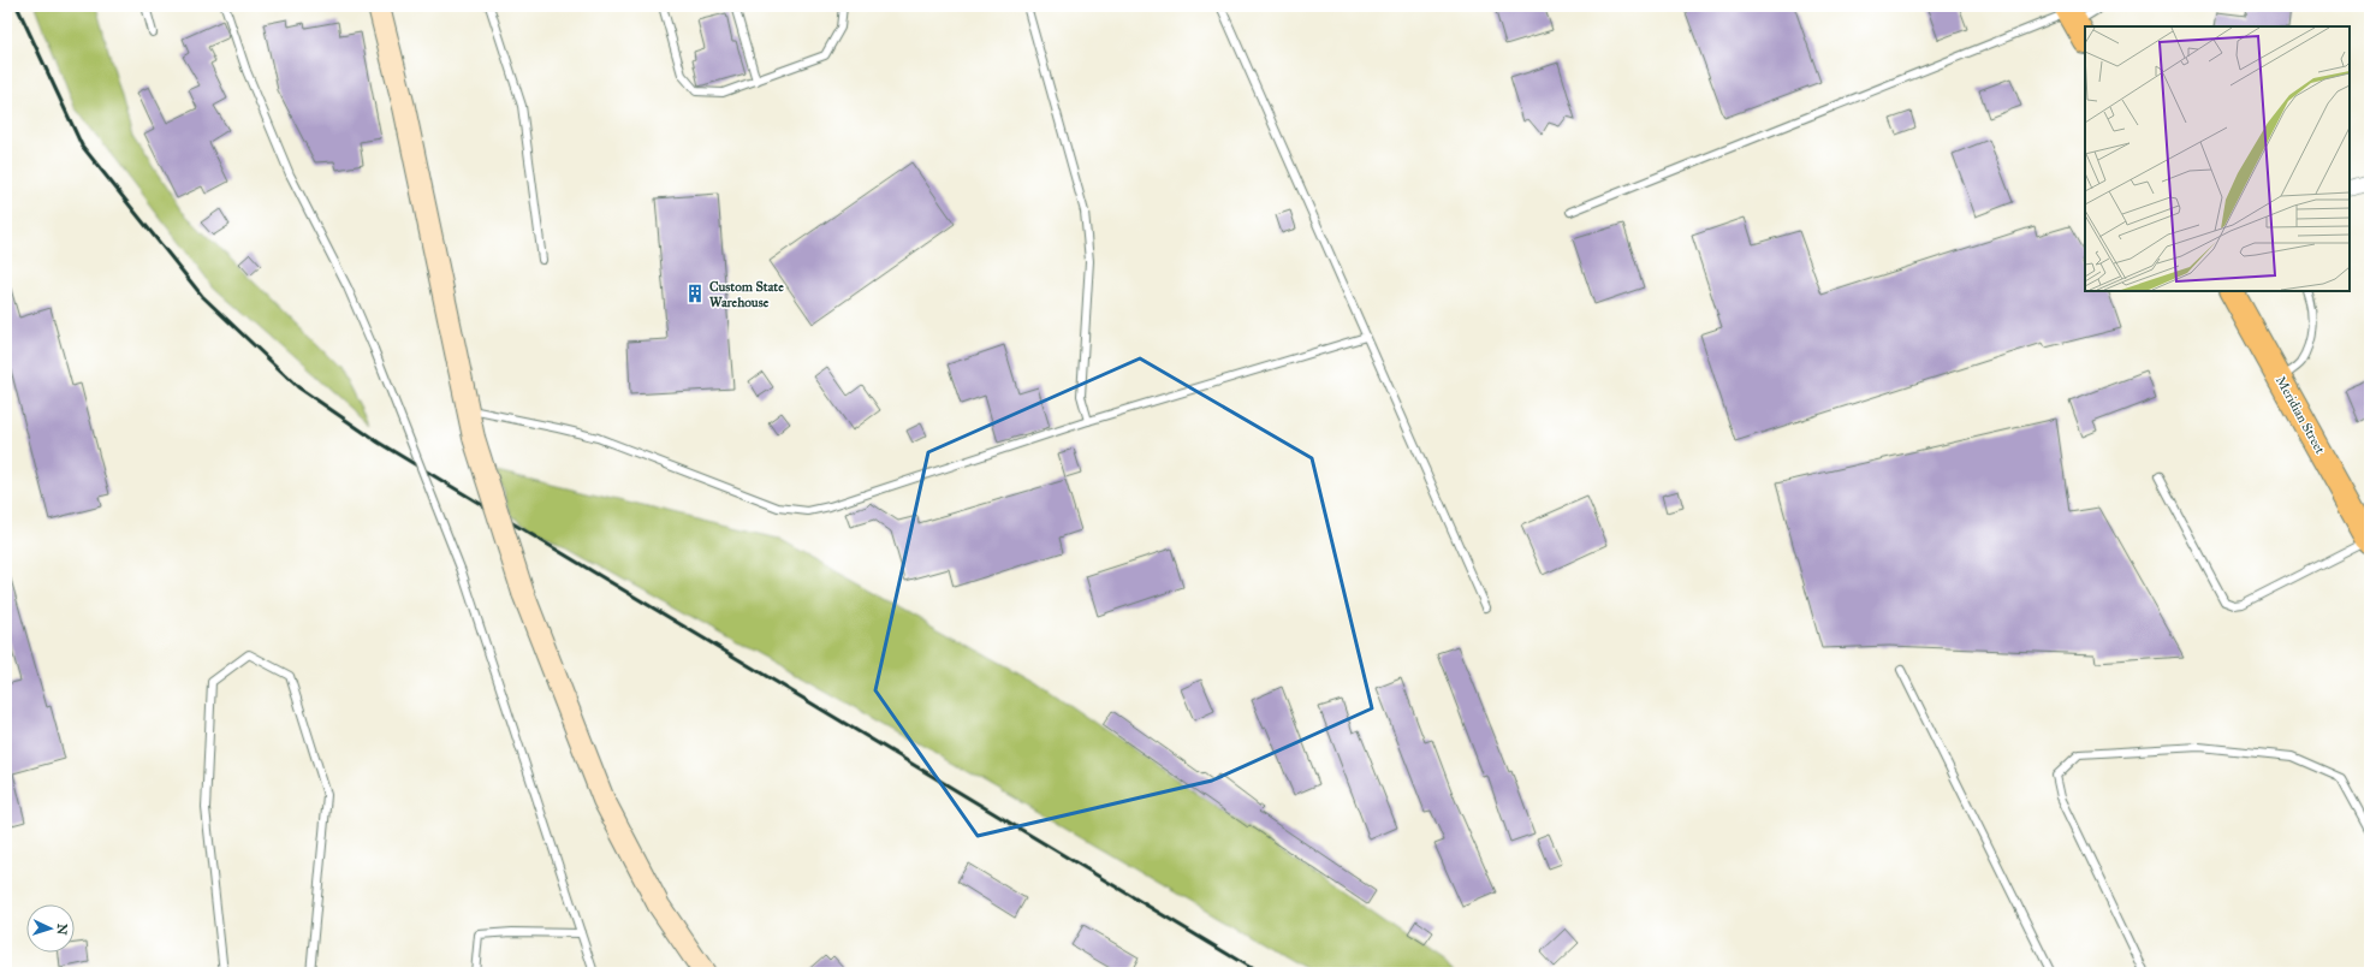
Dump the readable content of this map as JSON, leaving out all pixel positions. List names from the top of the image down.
{
  "streets": {
    "main road": ["Meridian Street"]
  },
  "places": {
    "building": ["Custom State Warehouse"]
  },
  "north": "right"
}
